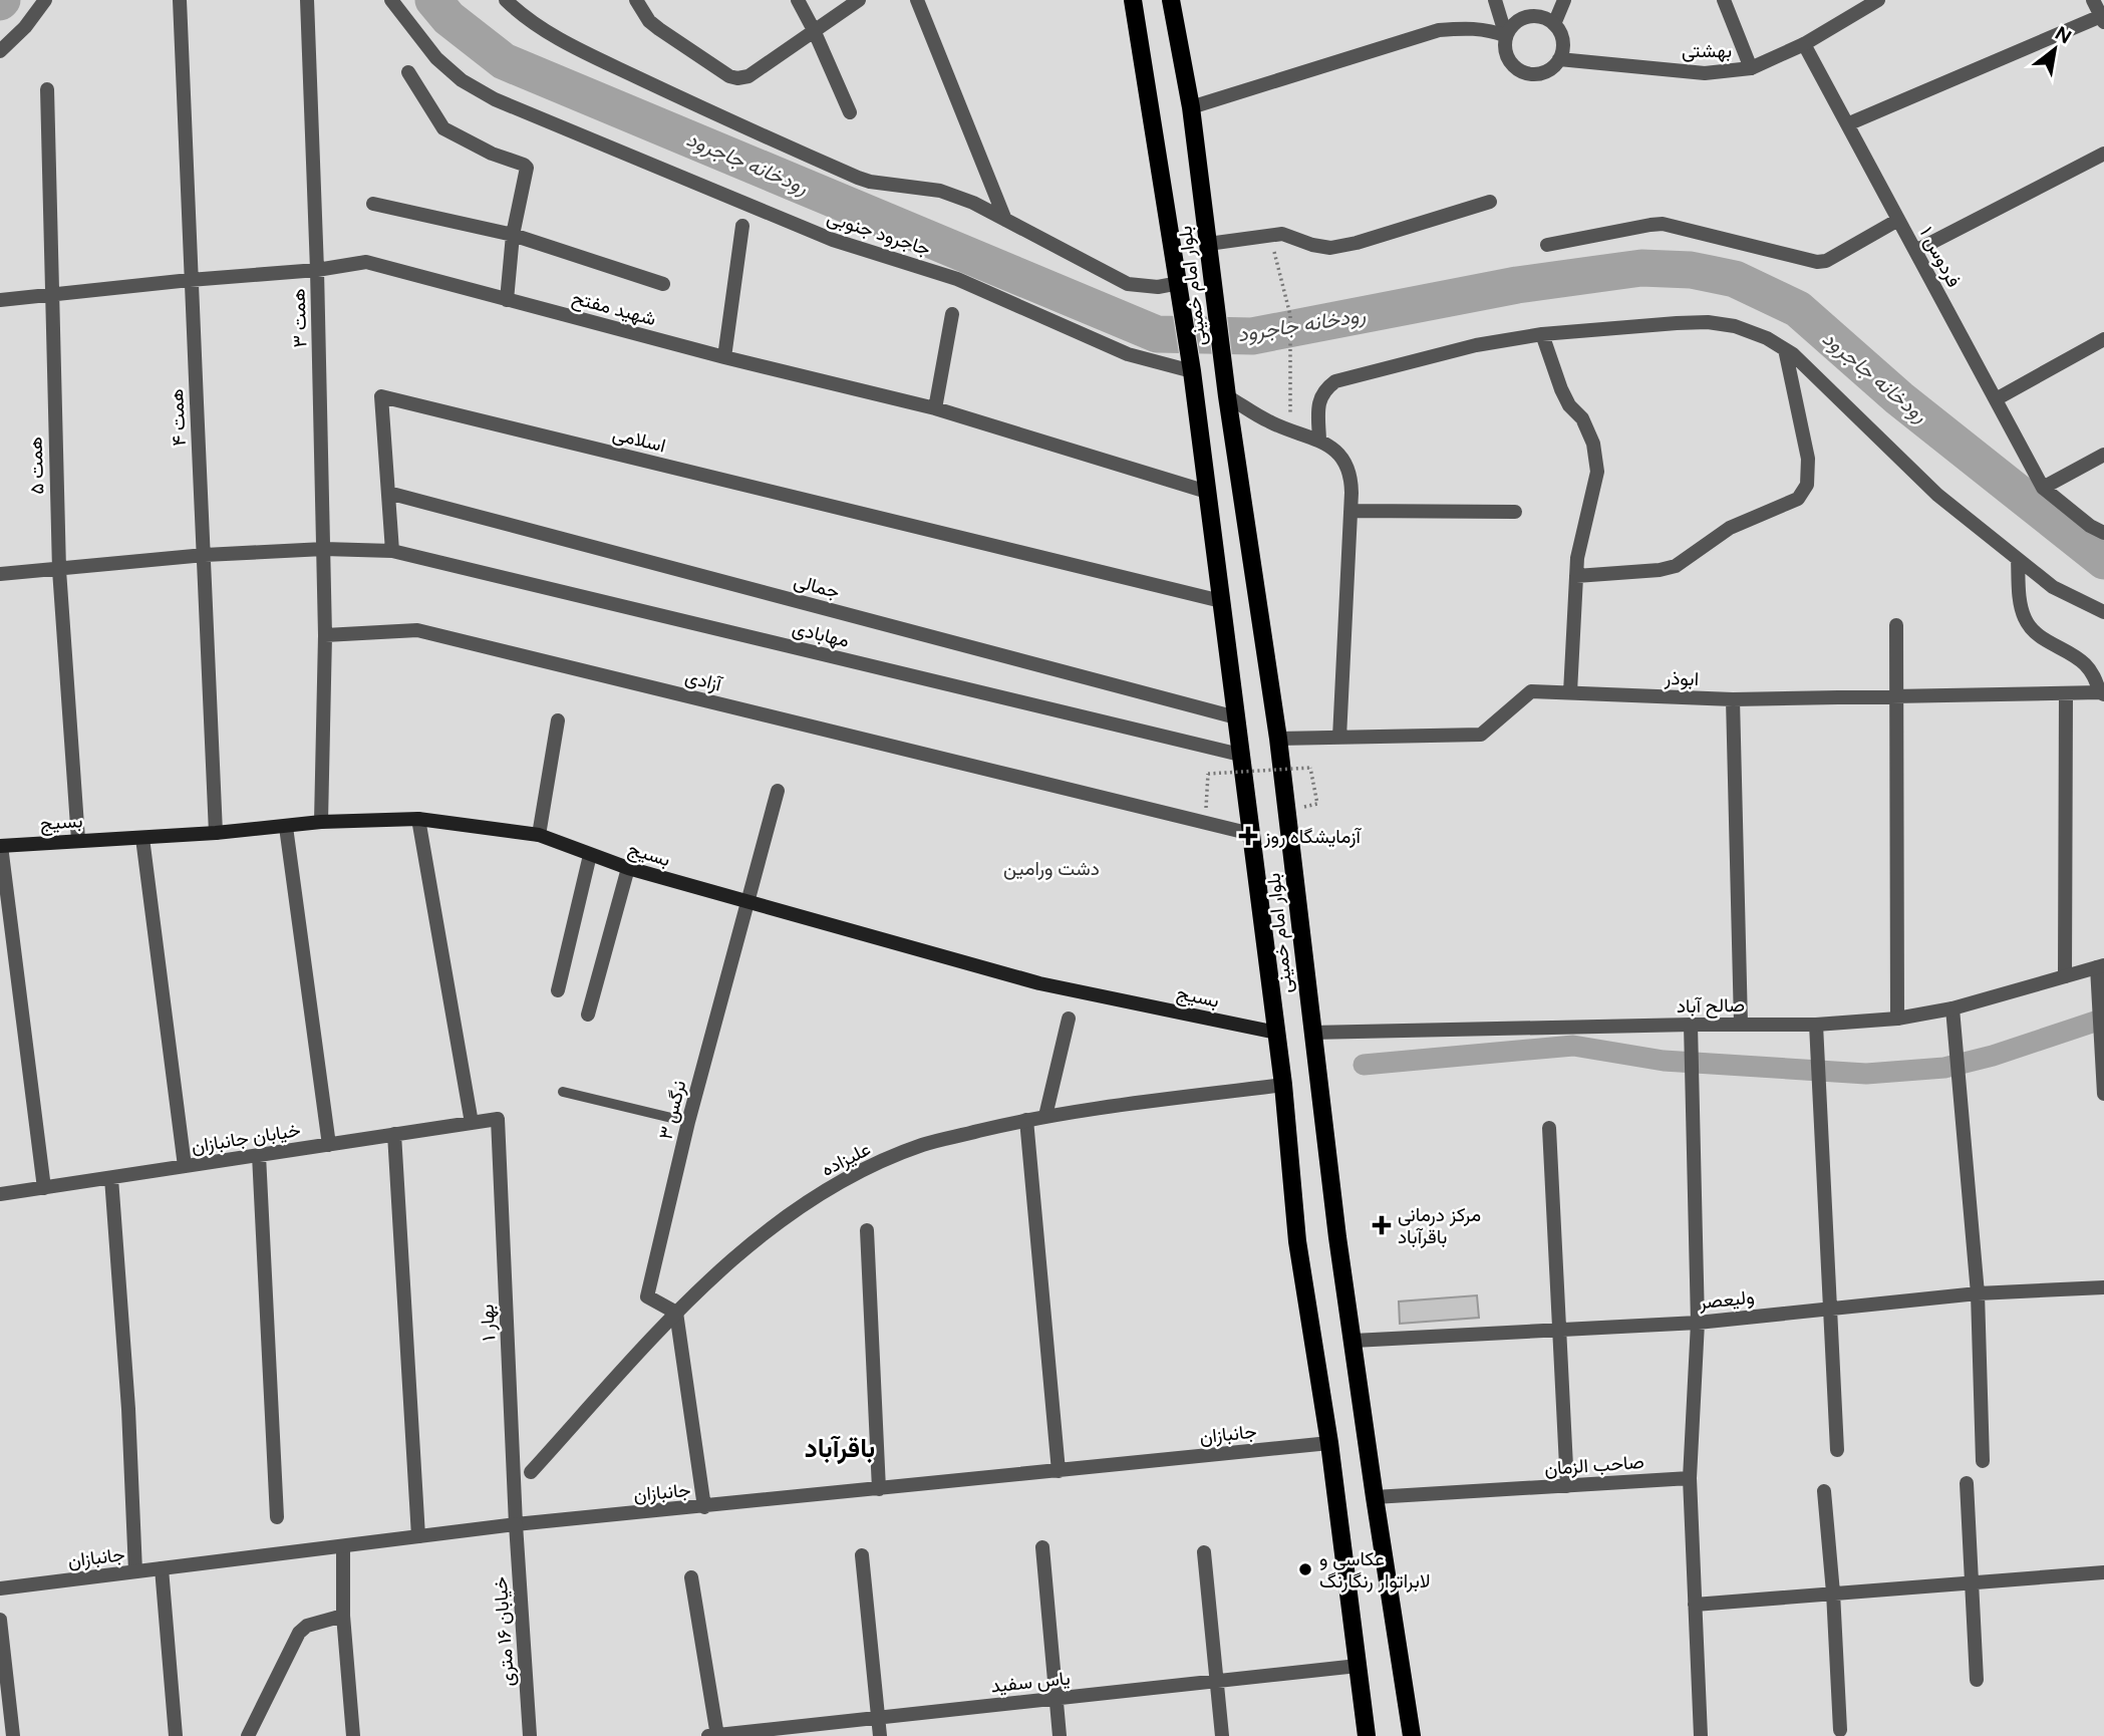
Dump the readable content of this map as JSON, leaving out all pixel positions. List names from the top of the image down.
{
  "streets": {
    "main road": ["بلوار امام خمینی", "بسیج"],
    "street": [
      "بهشتی",
      "جاجرود جنوبی",
      "فردوس ۱",
      "شهید مفتح",
      "همت ۳",
      "همت ۴",
      "اسلامی",
      "همت ۵",
      "جمالی",
      "مهابادی",
      "ابوذر",
      "آزادی",
      "صالح آباد",
      "نرگس ۳",
      "خیابان جانبازان",
      "علیزاده",
      "ولیعصر",
      "بهار ۱",
      "جانبازان",
      "صاحب الزمان",
      "خیابان ۱۶ متری",
      "یاس سفید"
    ]
  },
  "crossings": [
    ["بهشتی", "فردوس ۱"],
    ["جاجرود جنوبی", "بلوار امام خمینی"],
    ["بلوار امام خمینی", "شهید مفتح"],
    ["بلوار امام خمینی", "اسلامی"],
    ["بلوار امام خمینی", "جمالی"],
    ["بلوار امام خمینی", "مهابادی"],
    ["بلوار امام خمینی", "ابوذر"],
    ["بلوار امام خمینی", "آزادی"],
    ["بلوار امام خمینی", "بسیج"],
    ["بلوار امام خمینی", "صالح آباد"],
    ["بلوار امام خمینی", "علیزاده"],
    ["بلوار امام خمینی", "ولیعصر"],
    ["بلوار امام خمینی", "جانبازان"],
    ["بلوار امام خمینی", "صاحب الزمان"],
    ["بلوار امام خمینی", "یاس سفید"],
    ["شهید مفتح", "همت ۳"],
    ["شهید مفتح", "همت ۴"],
    ["شهید مفتح", "همت ۵"],
    ["همت ۳", "آزادی"],
    ["همت ۴", "بسیج"],
    ["اسلامی", "جمالی"],
    ["اسلامی", "مهابادی"],
    ["همت ۵", "بسیج"],
    ["بسیج", "نرگس ۳"],
    ["نرگس ۳", "علیزاده"],
    ["خیابان جانبازان", "بهار ۱"],
    ["بهار ۱", "جانبازان"],
    ["بهار ۱", "خیابان ۱۶ متری"],
    ["جانبازان", "خیابان ۱۶ متری"]
  ],
  "districts": ["باقرآباد"],
  "water": ["رودخانه جاجرود"],
  "parks": ["دشت ورامین"],
  "places": {
    "health": ["آزمایشگاه روز", "مرکز درمانی باقرآباد"],
    "other": ["عکاسی و لابراتوار رنگارنگ"]
  },
  "north": "top right"
}
